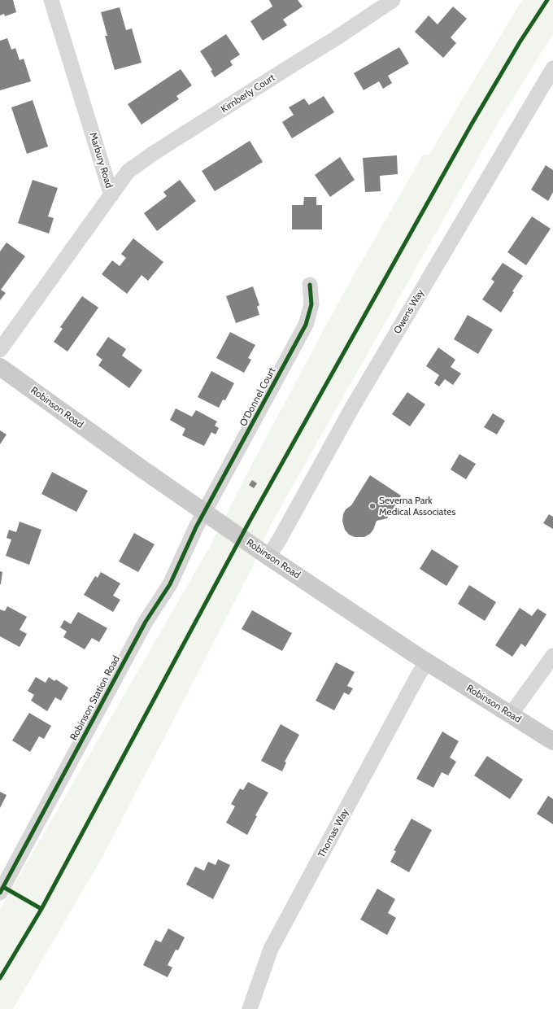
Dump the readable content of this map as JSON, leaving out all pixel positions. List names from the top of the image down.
{
  "streets": {
    "main road": ["Robinson Road"],
    "street": [
      "Kimberly Court",
      "Marbury Road",
      "Owens Way",
      "O'Donnel Court",
      "Robinson Station Road",
      "Thomas Way"
    ]
  },
  "crossings": [
    ["Kimberly Court", "Marbury Road"],
    ["Owens Way", "Robinson Road"],
    ["O'Donnel Court", "Robinson Road"],
    ["O'Donnel Court", "Robinson Station Road"],
    ["Robinson Road", "Robinson Station Road"],
    ["Robinson Road", "Thomas Way"]
  ],
  "places": ["Severna Park Medical Associates"]
}
